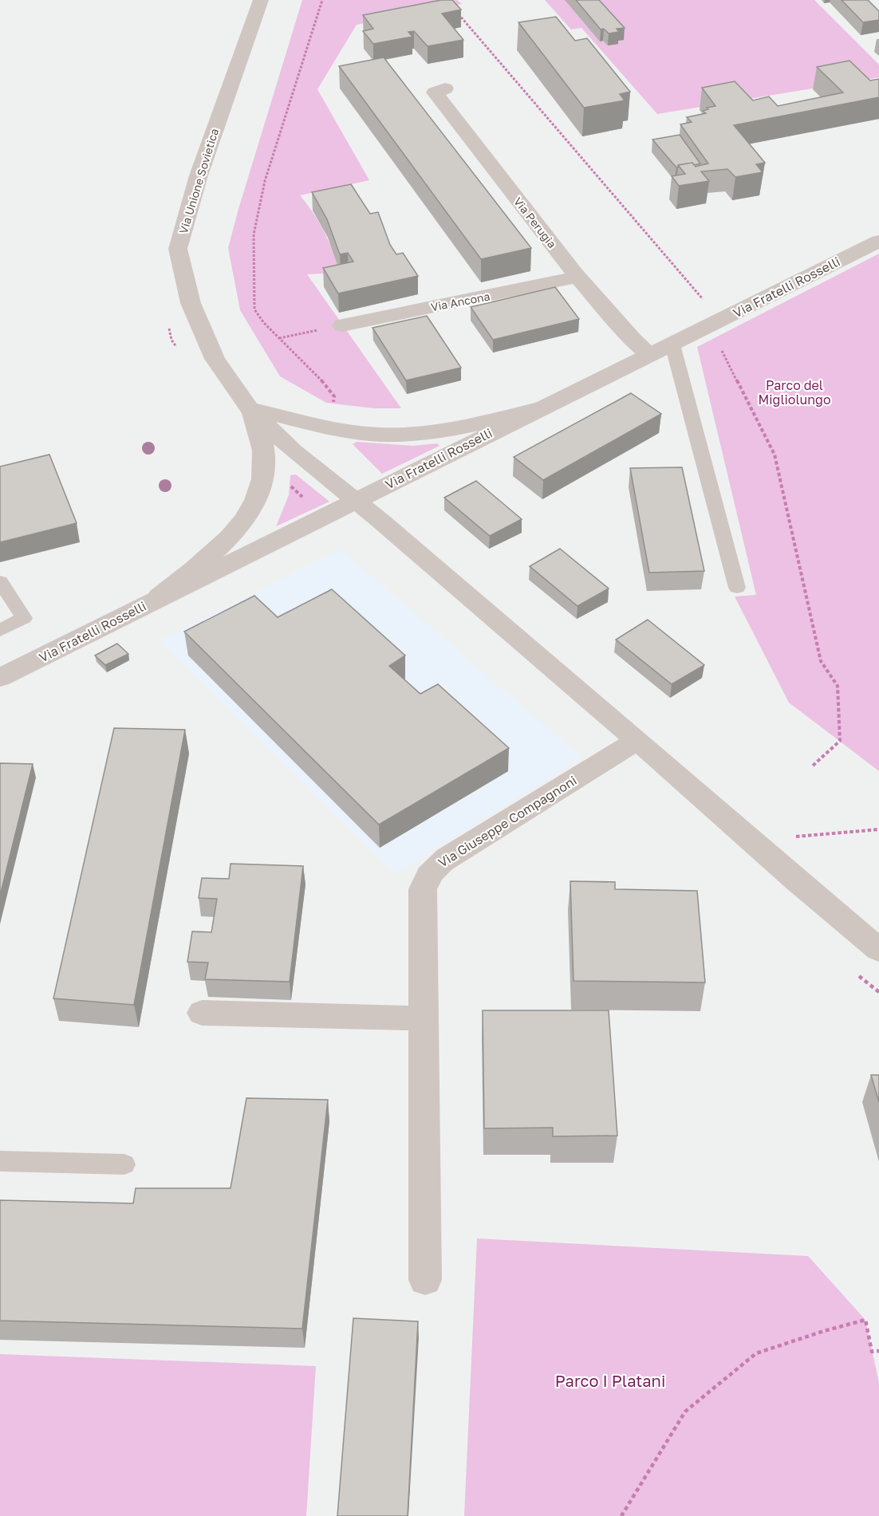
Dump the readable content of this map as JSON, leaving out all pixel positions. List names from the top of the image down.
{
  "streets": {
    "street": [
      "Via Unione Sovietica",
      "Via Perugia",
      "Via Fratelli Rosselli",
      "Via Ancona",
      "Via Giuseppe Compagnoni"
    ]
  },
  "crossings": [
    ["Via Unione Sovietica", "Via Fratelli Rosselli"],
    ["Via Perugia", "Via Fratelli Rosselli"],
    ["Via Perugia", "Via Ancona"]
  ],
  "parks": ["Parco del Migliolungo", "Parco I Platani"]
}
